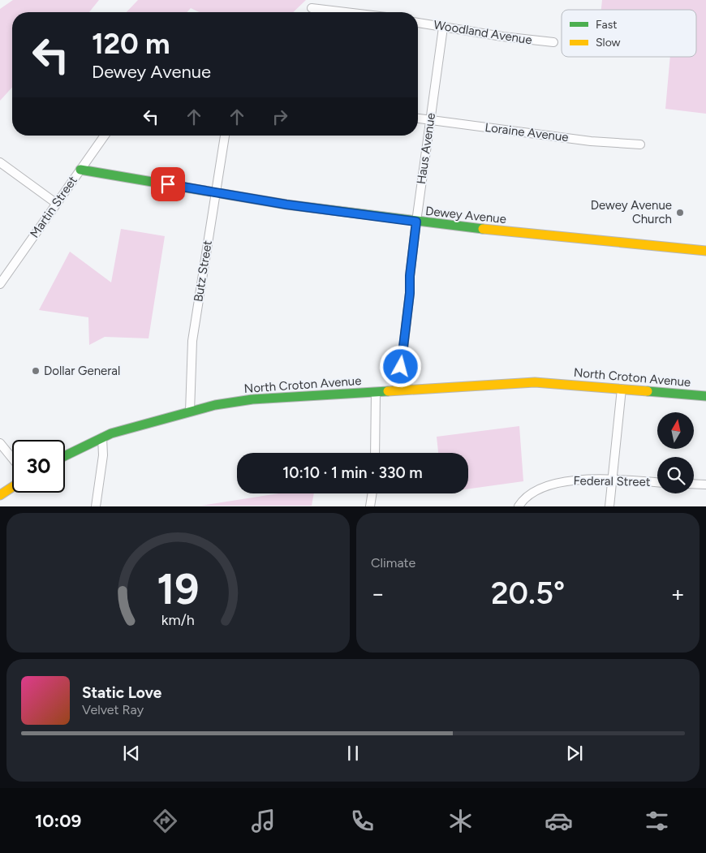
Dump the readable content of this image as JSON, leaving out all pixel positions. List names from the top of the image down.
{
  "streets": {
    "main road": ["Dewey Avenue", "North Croton Avenue"],
    "street": [
      "Woodland Avenue",
      "Loraine Avenue",
      "Haus Avenue",
      "Martin Street",
      "Butz Street",
      "Federal Street"
    ]
  },
  "crossings": [
    ["Woodland Avenue", "Haus Avenue"],
    ["Loraine Avenue", "Haus Avenue"],
    ["Haus Avenue", "Dewey Avenue"],
    ["Haus Avenue", "North Croton Avenue"],
    ["Martin Street", "Dewey Avenue"],
    ["Dewey Avenue", "Butz Street"],
    ["Butz Street", "North Croton Avenue"]
  ],
  "places": ["Dewey Avenue Church", "Dollar General"],
  "legend": ["Fast", "Slow"],
  "north": "top",
  "page": {
    "turn": ["120 m", "Dewey Avenue"],
    "limit": "30",
    "trip": "10:10 · 1 min · 330 m",
    "tile": "Climate",
    "heat": ["−", "20.5°", "+"],
    "song": ["Static Love", "Velvet Ray"],
    "tabs": "10:09",
    "gauge": ["19", "km/h"]
  }
}
